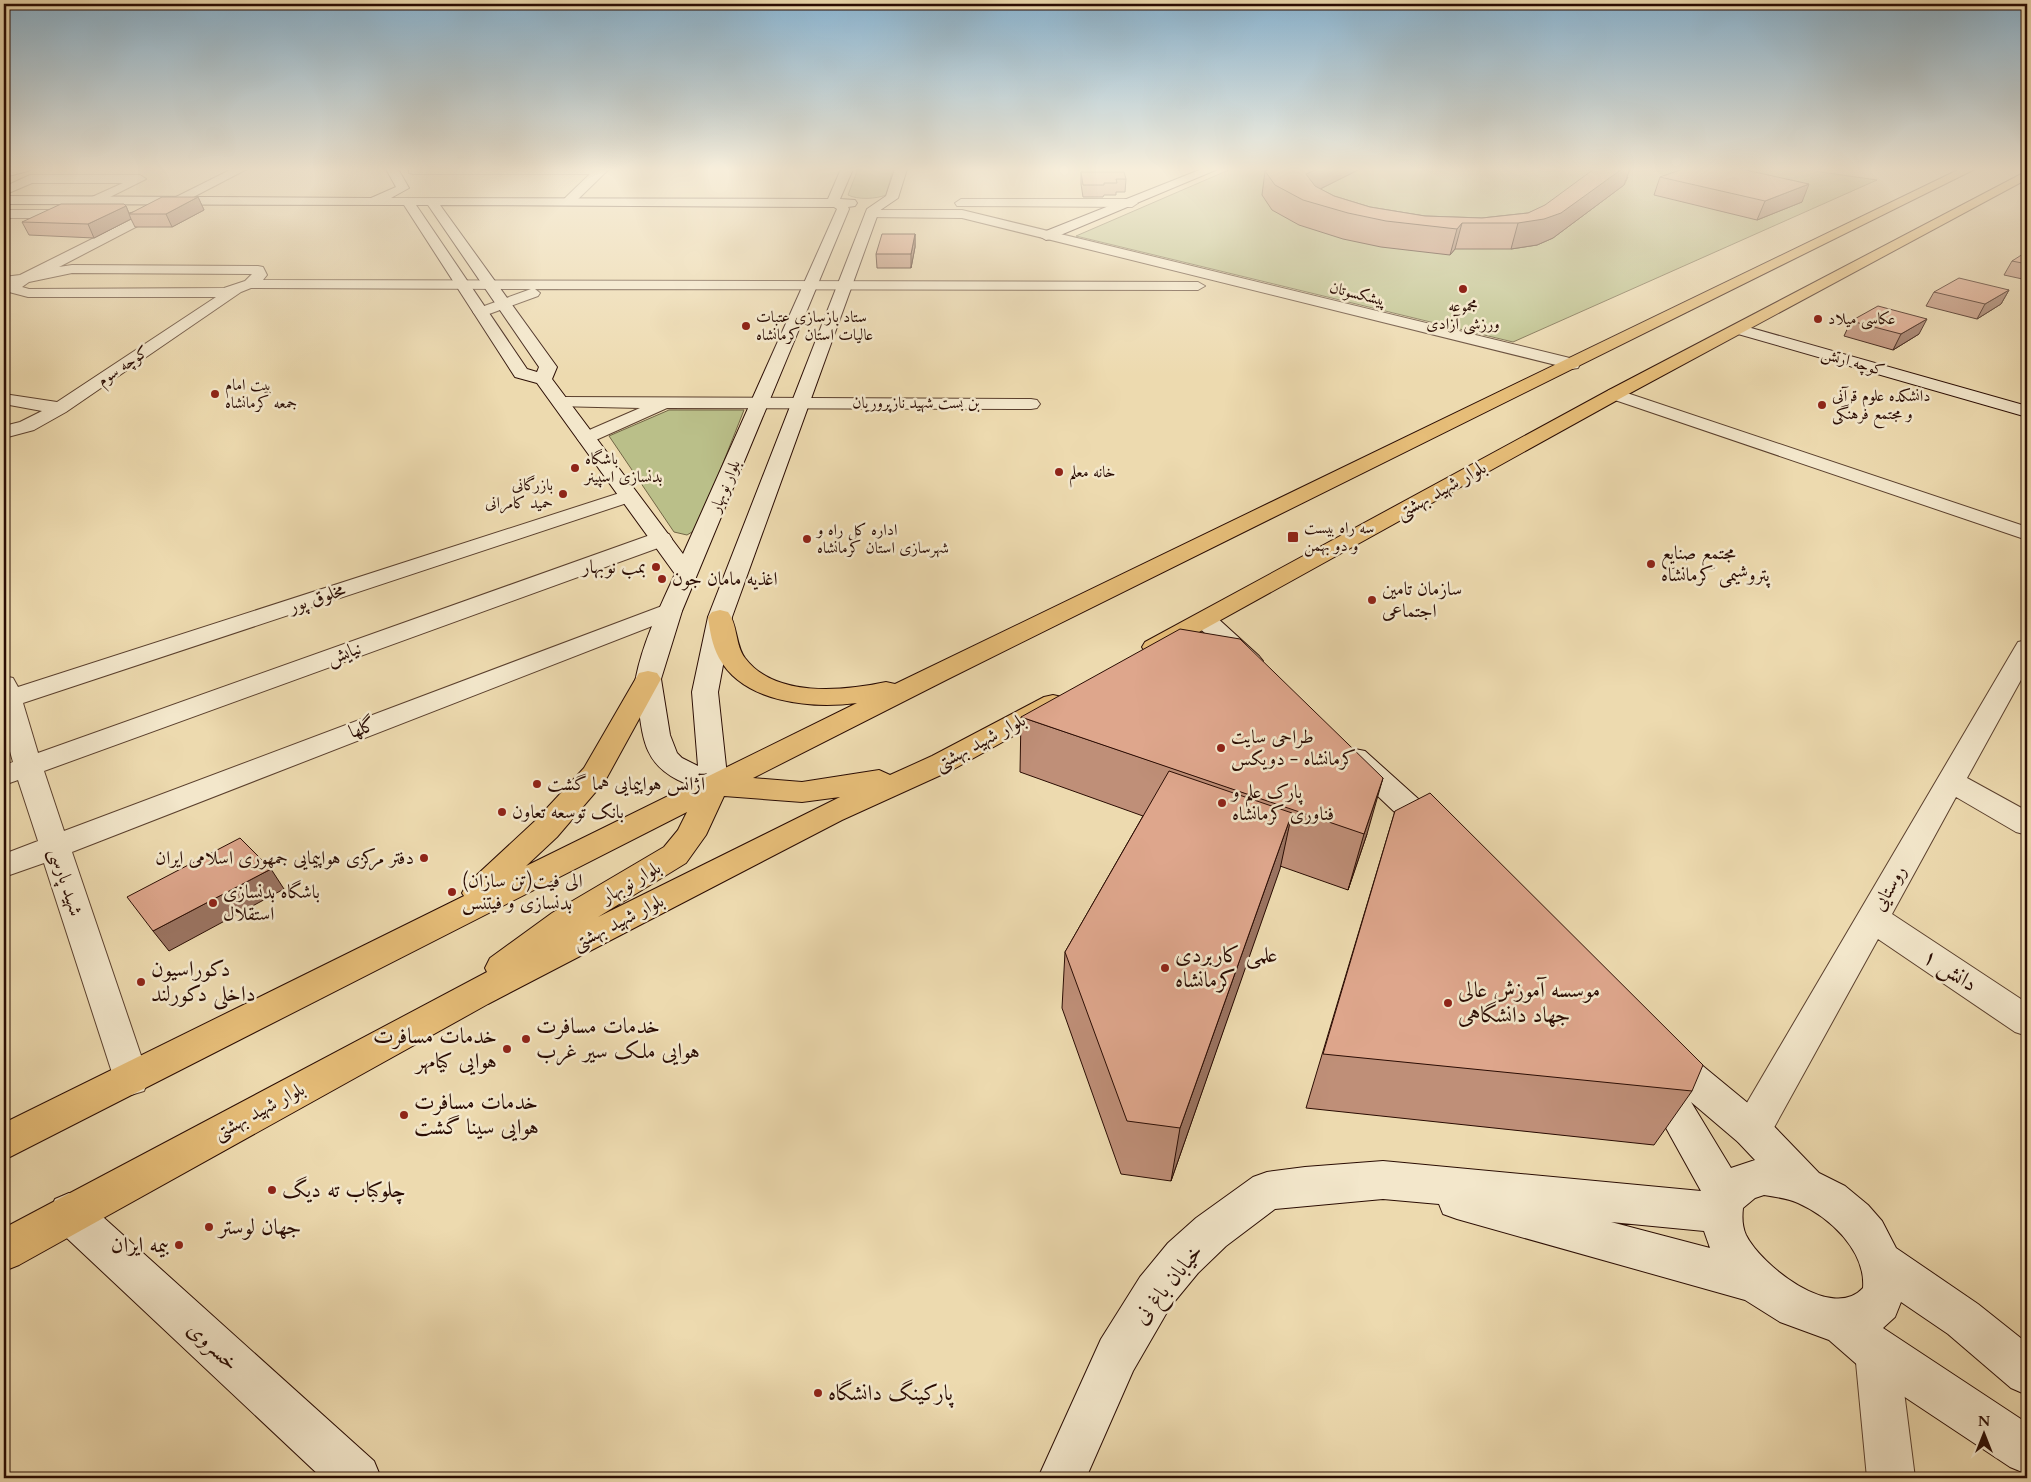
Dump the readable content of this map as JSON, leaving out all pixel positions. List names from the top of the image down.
{
  "streets": {
    "main road": ["بلوار نوبهار", "بلوار شهید بهشتی"],
    "street": [
      "پیشکسوتان",
      "کوچه ارتش",
      "کوچه سوم",
      "بن بست شهید نازپروریان",
      "مخلوق پور",
      "نیایش",
      "گلها",
      "شهید پارسی",
      "روستایی",
      "دانش ۱",
      "خیابان باغ نی",
      "خسروی"
    ]
  },
  "crossings": [
    ["کوچه ارتش", "بلوار شهید بهشتی"],
    ["بن بست شهید نازپروریان", "بلوار نوبهار"],
    ["بلوار نوبهار", "بلوار شهید بهشتی"],
    ["بلوار نوبهار", "گلها"],
    ["بلوار شهید بهشتی", "خسروی"],
    ["مخلوق پور", "شهید پارسی"],
    ["نیایش", "شهید پارسی"],
    ["گلها", "شهید پارسی"],
    ["روستایی", "دانش ۱"]
  ],
  "places": {
    "other": [
      "مجموعه ورزشی آزادی",
      "عکاسی میلاد",
      "ستاد بازسازی عتبات عالیات استان کرمانشاه",
      "بیت امام جمعه کرمانشاه",
      "دانشکده علوم قرآنی و مجتمع فرهنگی",
      "باشگاه بدنسازی اسپینر",
      "خانه معلم",
      "بازرگانی حمید کامرانی",
      "اداره کل راه و شهرسازی استان کرمانشاه",
      "مجتمع صنایع پتروشیمی کرمانشاه",
      "بمب نوبهار",
      "اغذیه مامان جون",
      "سازمان تامین اجتماعی",
      "طراحی سایت کرمانشاه - دویکس",
      "آژانس هواپیمایی هما گشت",
      "پارک علم و فناوری کرمانشاه",
      "بانک توسعه تعاون",
      "دفتر مرکزی هواپیمایی جمهوری اسلامی ایران",
      "الی فیت(تن سازان) بدنسازی و فیتنس",
      "باشگاه بدنسازی استقلال",
      "علمی کاربردی کرمانشاه",
      "دکوراسیون داخلی دکورلند",
      "موسسه آموزش عالی جهاد دانشگاهی",
      "خدمات مسافرت هوایی ملک سیر غرب",
      "خدمات مسافرت هوایی کیامهر",
      "خدمات مسافرت هوایی سینا گشت",
      "چلوکباب ته دیگ",
      "جهان لوستر",
      "بیمه ایران",
      "پارکینگ دانشگاه"
    ],
    "transit": ["سه راه بیست و دو بهمن"]
  },
  "north": "top"
}
